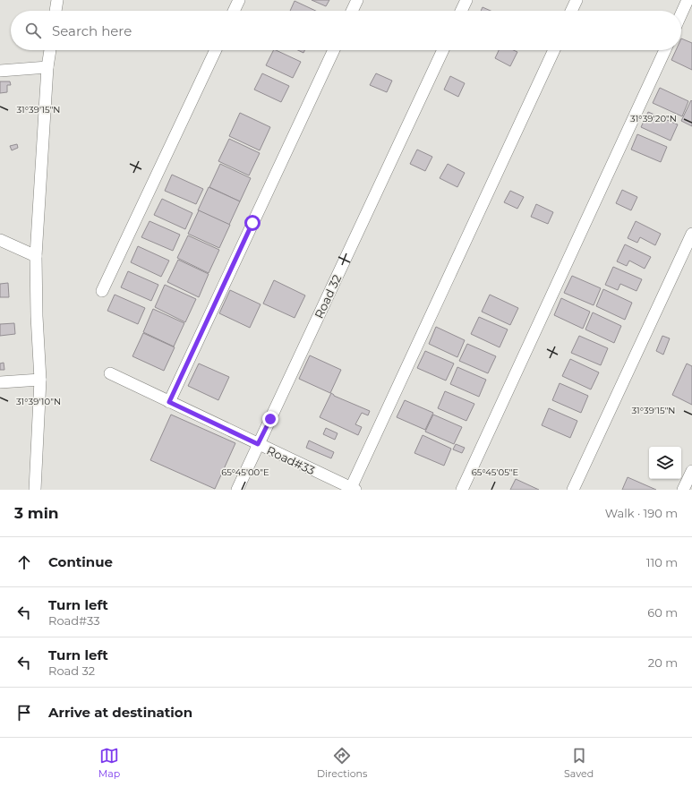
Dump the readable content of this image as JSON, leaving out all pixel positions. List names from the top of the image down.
{
  "streets": {
    "street": ["Road 32", "Road#33"]
  },
  "crossings": [
    ["Road 32", "Road#33"]
  ],
  "page": {
    "search": "Search here",
    "heading": ["3 min", "Walk · 190 m"],
    "list": [
      ["Continue", "110 m"],
      ["Turn left", "Road#33", "60 m"],
      ["Turn left", "Road 32", "20 m"],
      "Arrive at destination"
    ],
    "nav": ["Map", "Directions", "Saved"]
  },
  "coordinates": [
    "31°39'15\"N",
    "31°39'20\"N",
    "31°39'10\"N",
    "65°45'00\"E",
    "65°45'05\"E"
  ]
}
